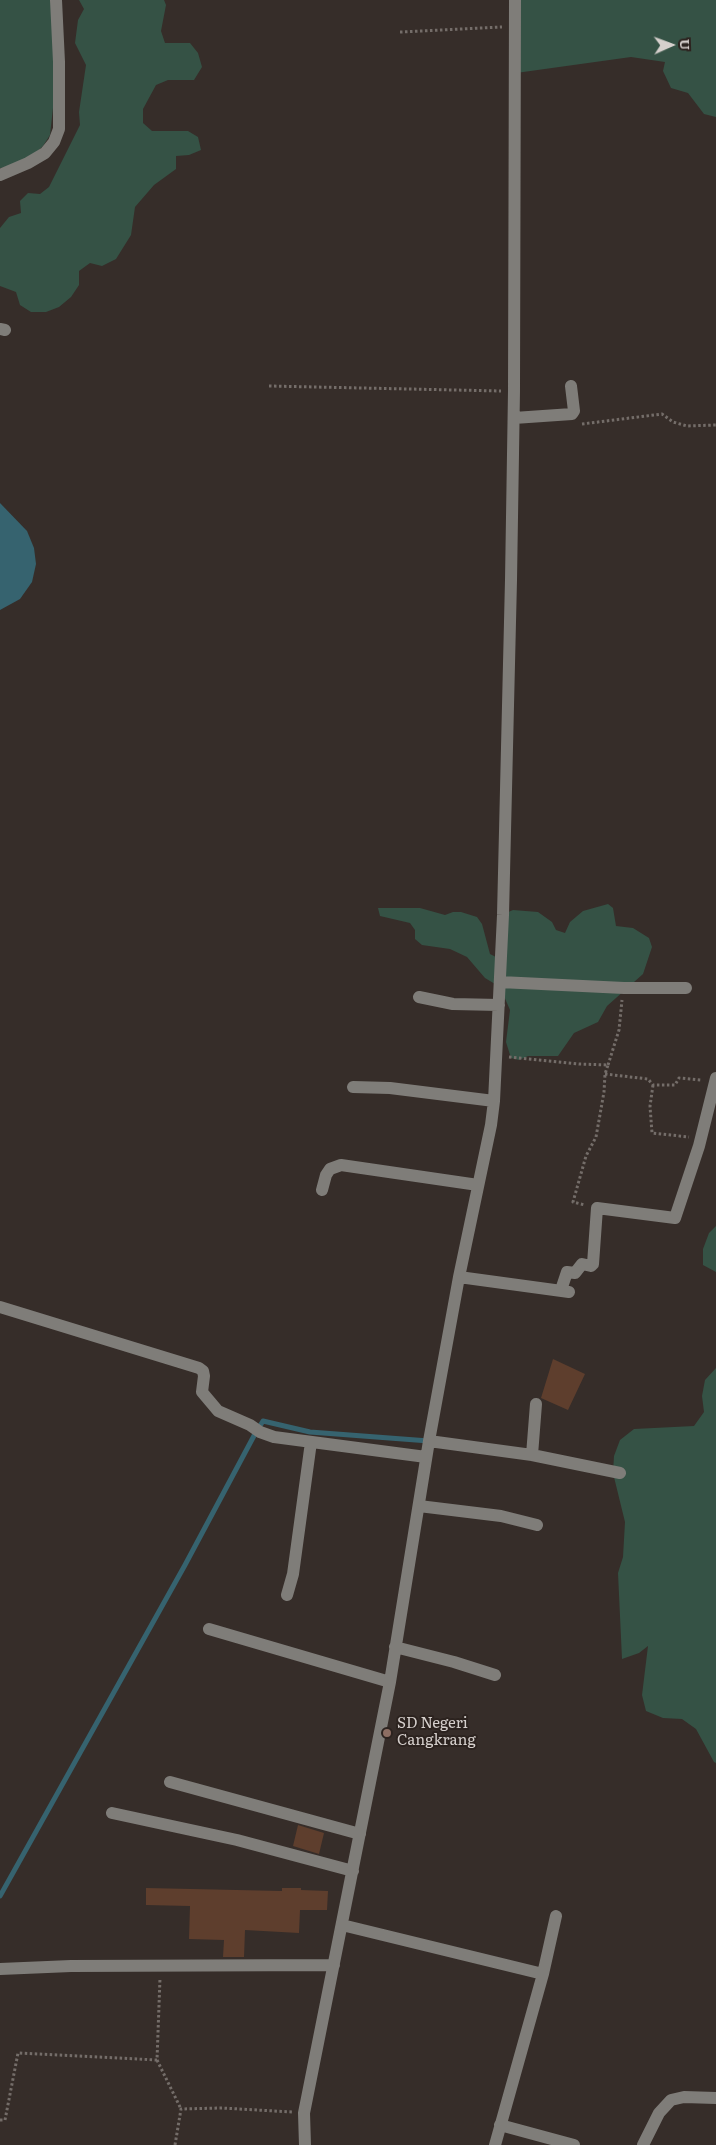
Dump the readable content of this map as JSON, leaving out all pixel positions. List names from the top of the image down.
{
  "places": ["SD Negeri Cangkrang"],
  "north": "right"
}
